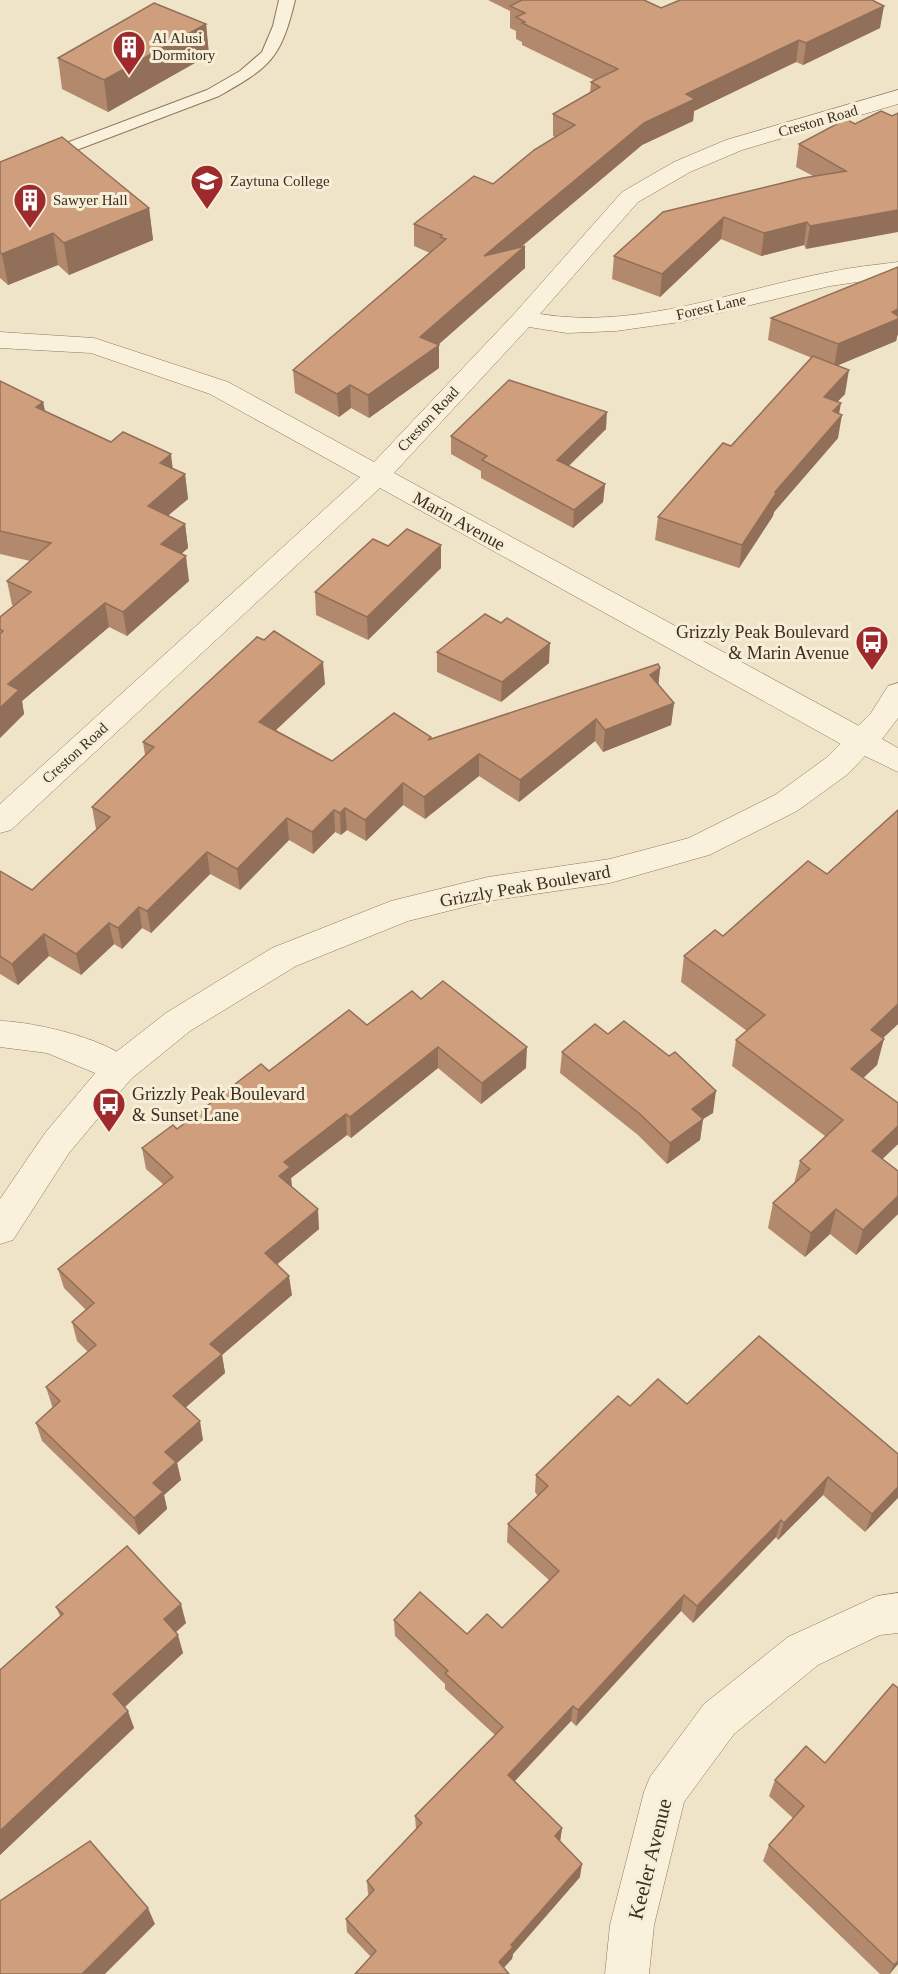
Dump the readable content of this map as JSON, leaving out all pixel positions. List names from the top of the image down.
{
  "streets": {
    "street": [
      "Creston Road",
      "Forest Lane",
      "Marin Avenue",
      "Grizzly Peak Boulevard",
      "Keeler Avenue"
    ]
  },
  "crossings": [
    ["Creston Road", "Forest Lane"],
    ["Creston Road", "Marin Avenue"],
    ["Marin Avenue", "Grizzly Peak Boulevard"]
  ],
  "places": {
    "building": ["Al Alusi Dormitory", "Sawyer Hall"],
    "school or university": ["Zaytuna College"],
    "bus stop": ["Grizzly Peak Boulevard & Marin Avenue", "Grizzly Peak Boulevard & Sunset Lane"]
  }
}
